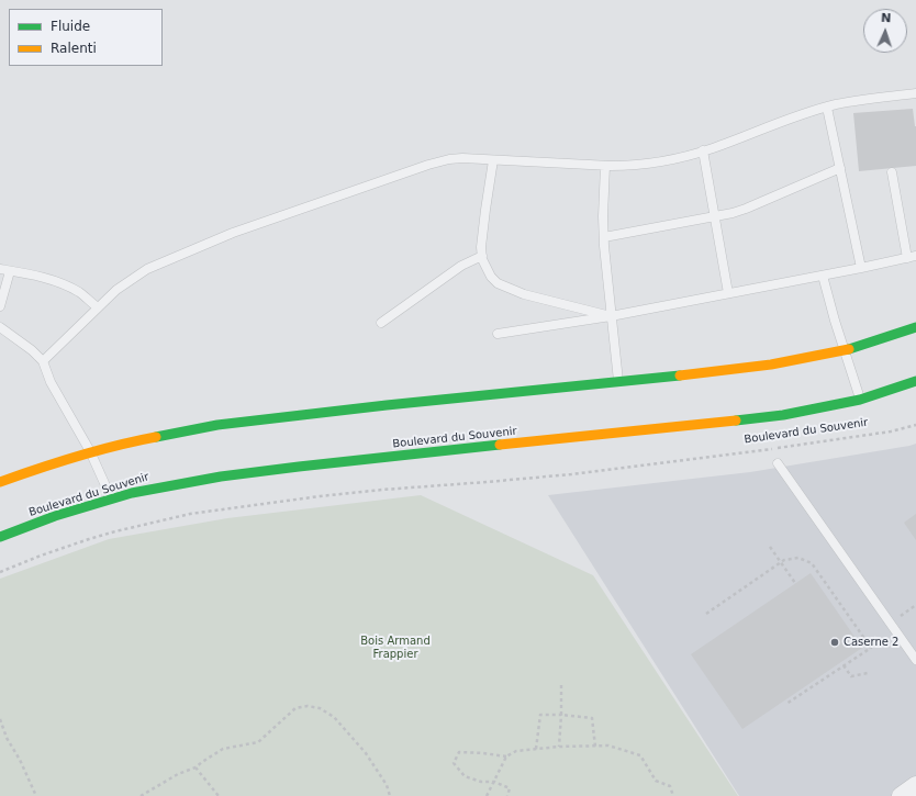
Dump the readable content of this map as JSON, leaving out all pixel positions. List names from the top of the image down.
{
  "streets": {
    "street": ["Boulevard du Souvenir"]
  },
  "parks": ["Bois Armand Frappier"],
  "places": ["Caserne 2"],
  "legend": ["Fluide", "Ralenti"],
  "north": "top"
}
